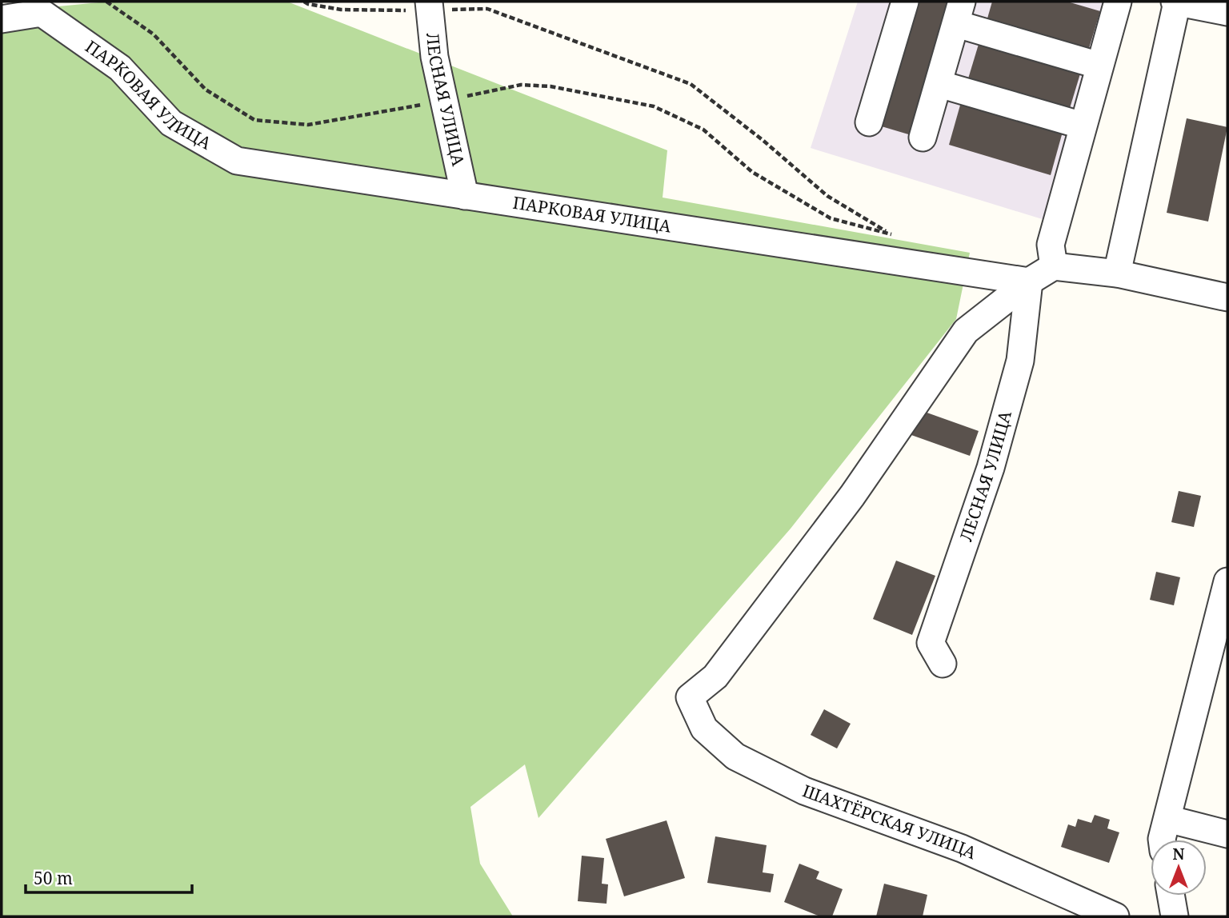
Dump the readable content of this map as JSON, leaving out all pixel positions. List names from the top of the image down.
{
  "streets": {
    "street": ["ПАРКОВАЯ УЛИЦА", "ЛЕСНАЯ УЛИЦА", "ШАХТЁРСКАЯ УЛИЦА"]
  },
  "crossings": [
    ["ПАРКОВАЯ УЛИЦА", "ЛЕСНАЯ УЛИЦА"],
    ["ПАРКОВАЯ УЛИЦА", "ШАХТЁРСКАЯ УЛИЦА"],
    ["ЛЕСНАЯ УЛИЦА", "ШАХТЁРСКАЯ УЛИЦА"]
  ],
  "scale_bar": "50 m",
  "north": "top"
}
